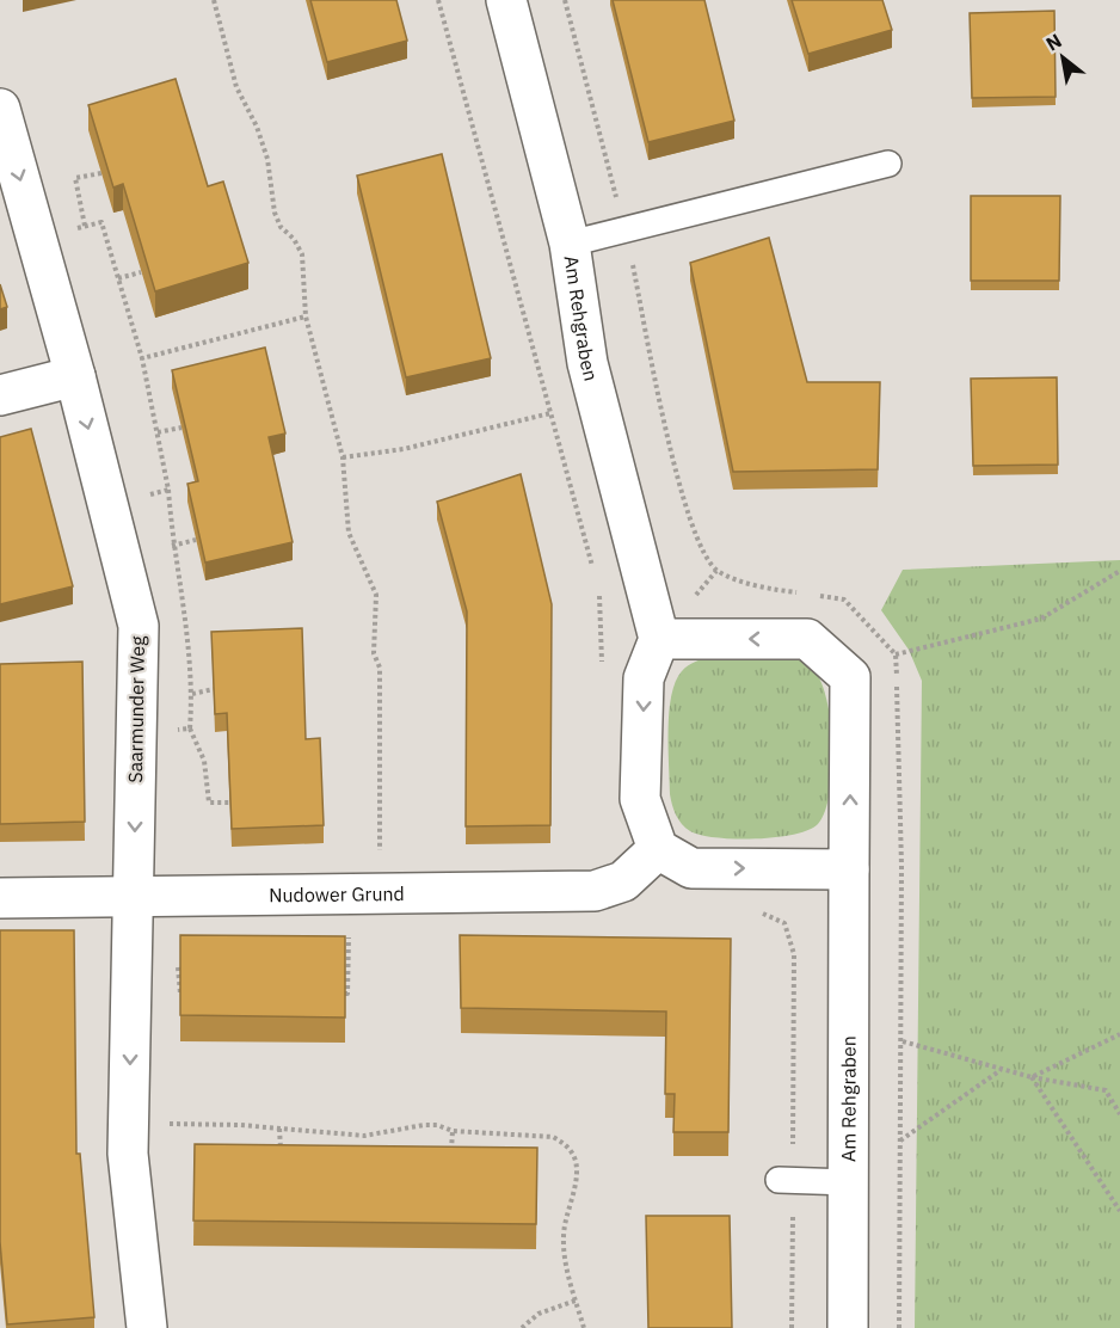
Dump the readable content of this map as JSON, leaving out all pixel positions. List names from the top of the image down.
{
  "streets": {
    "street": ["Am Rehgraben", "Saarmunder Weg", "Nudower Grund"]
  },
  "crossings": [
    ["Saarmunder Weg", "Nudower Grund"]
  ],
  "one_way": ["Saarmunder Weg"],
  "north": "top left"
}
